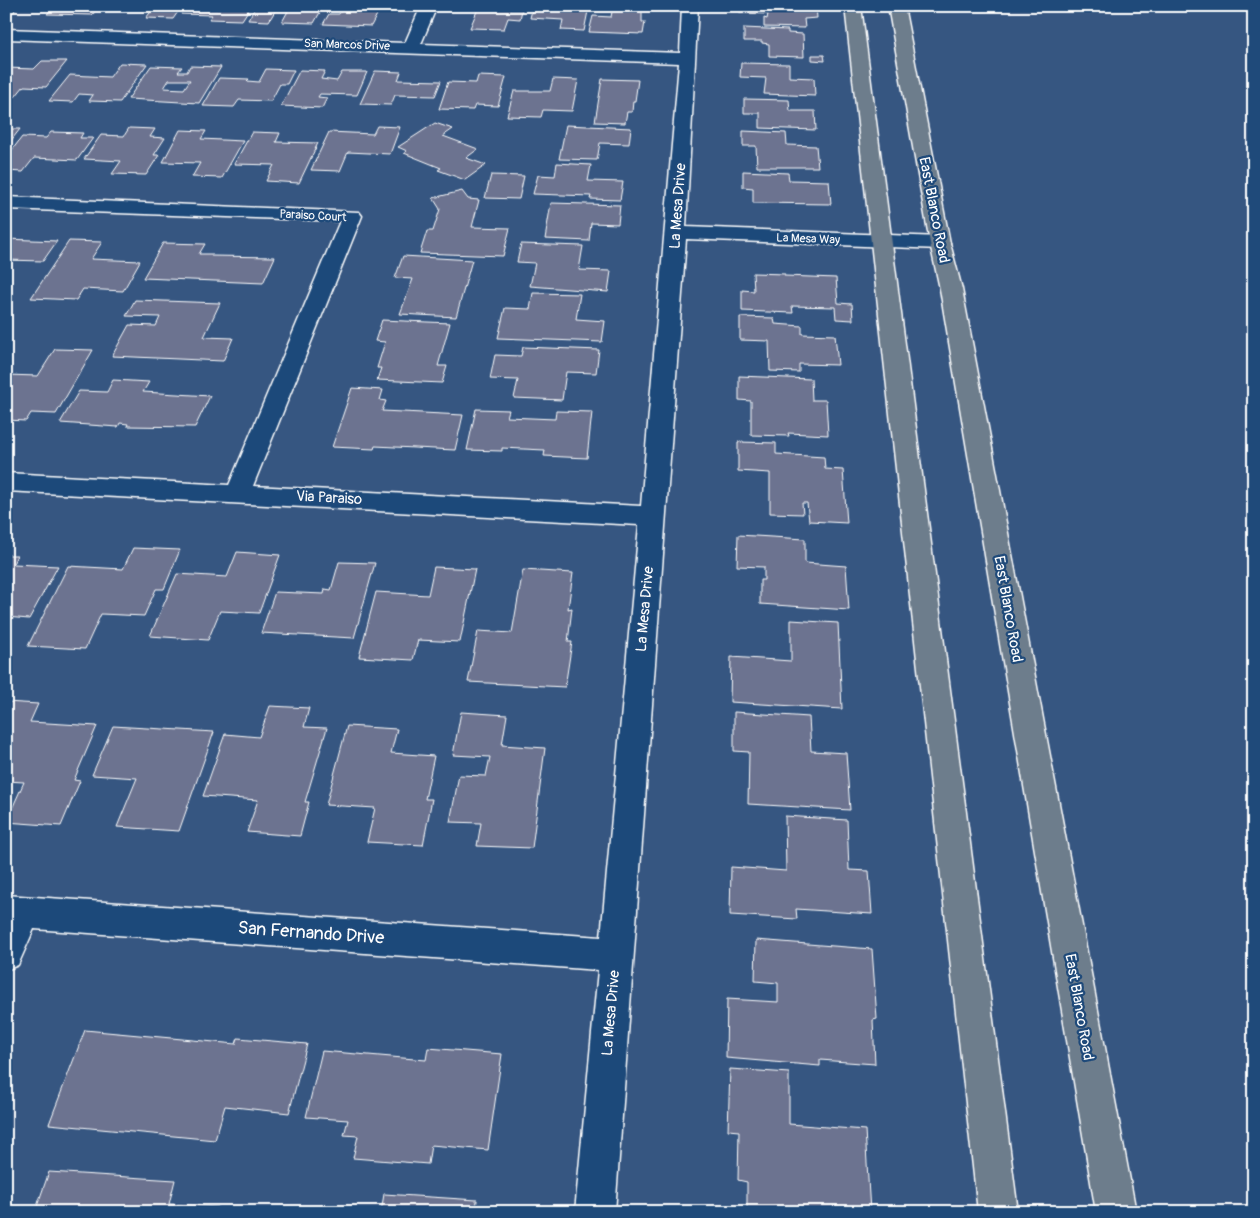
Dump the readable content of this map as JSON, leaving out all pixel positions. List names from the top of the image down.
{
  "streets": {
    "highway": ["East Blanco Road"],
    "street": [
      "San Marcos Drive",
      "La Mesa Drive",
      "Paraiso Court",
      "La Mesa Way",
      "Via Paraiso",
      "San Fernando Drive"
    ]
  },
  "crossings": [
    ["San Marcos Drive", "La Mesa Drive"],
    ["La Mesa Drive", "La Mesa Way"],
    ["La Mesa Drive", "Via Paraiso"],
    ["La Mesa Drive", "San Fernando Drive"],
    ["East Blanco Road", "La Mesa Way"],
    ["Paraiso Court", "Via Paraiso"]
  ]
}
